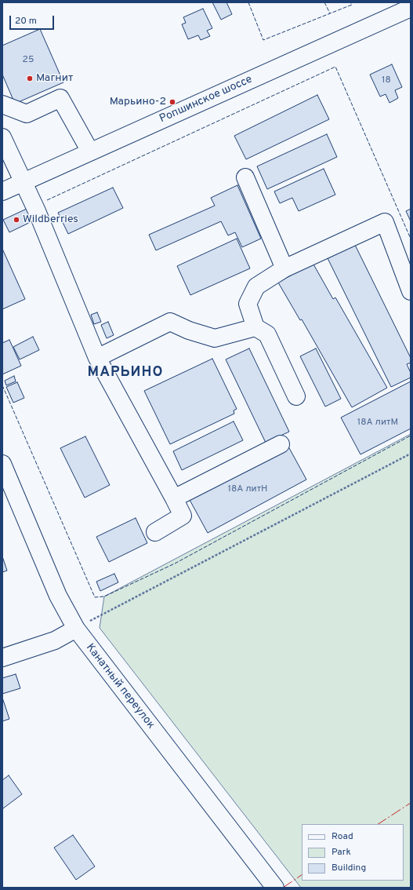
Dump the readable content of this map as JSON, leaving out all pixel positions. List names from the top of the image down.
{
  "streets": {
    "street": ["Ропшинское шоссе", "Канатный переулок"]
  },
  "districts": ["МАРЬИНО"],
  "places": ["Магнит", "Марьино-2", "Wildberries"],
  "house_numbers": [
    "25",
    "18",
    "18А литМ",
    "18А литН"
  ],
  "legend": ["Road", "Park", "Building"],
  "scale_bar": "20 m"
}
